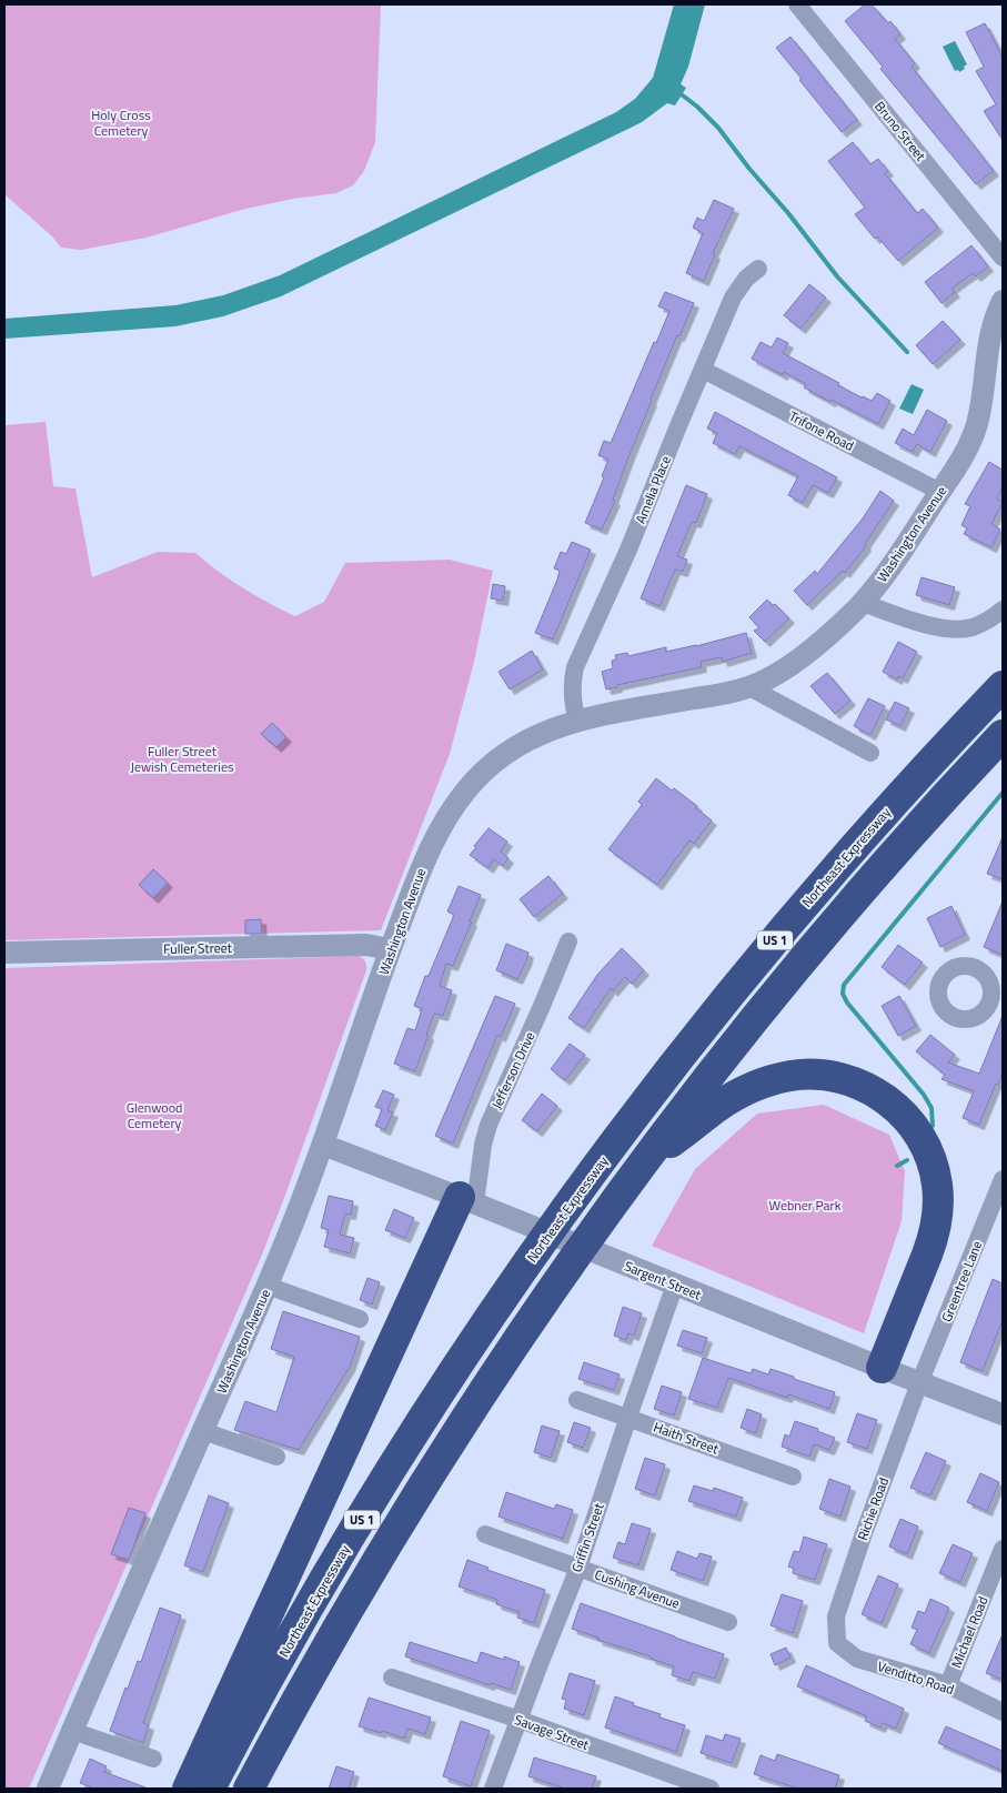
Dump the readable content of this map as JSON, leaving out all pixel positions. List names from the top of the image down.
{
  "streets": {
    "highway": ["Northeast Expressway", "US 1"],
    "street": [
      "Bruno Street",
      "Trifone Road",
      "Amelia Place",
      "Washington Avenue",
      "Fuller Street",
      "Jefferson Drive",
      "Sargent Street",
      "Greentree Lane",
      "Haith Street",
      "Richie Road",
      "Griffin Street",
      "Cushing Avenue",
      "Michael Road",
      "Venditto Road",
      "Savage Street"
    ]
  },
  "crossings": [
    ["Trifone Road", "Amelia Place"],
    ["Trifone Road", "Washington Avenue"],
    ["Amelia Place", "Washington Avenue"],
    ["Washington Avenue", "Fuller Street"],
    ["Washington Avenue", "Sargent Street"],
    ["Jefferson Drive", "Sargent Street"],
    ["Sargent Street", "Greentree Lane"],
    ["Sargent Street", "Richie Road"],
    ["Sargent Street", "Griffin Street"],
    ["Greentree Lane", "Richie Road"],
    ["Haith Street", "Griffin Street"],
    ["Richie Road", "Venditto Road"],
    ["Griffin Street", "Cushing Avenue"],
    ["Griffin Street", "Savage Street"],
    ["Michael Road", "Venditto Road"]
  ],
  "parks": [
    "Holy Cross Cemetery",
    "Fuller Street Jewish Cemeteries",
    "Glenwood Cemetery",
    "Webner Park"
  ]
}
